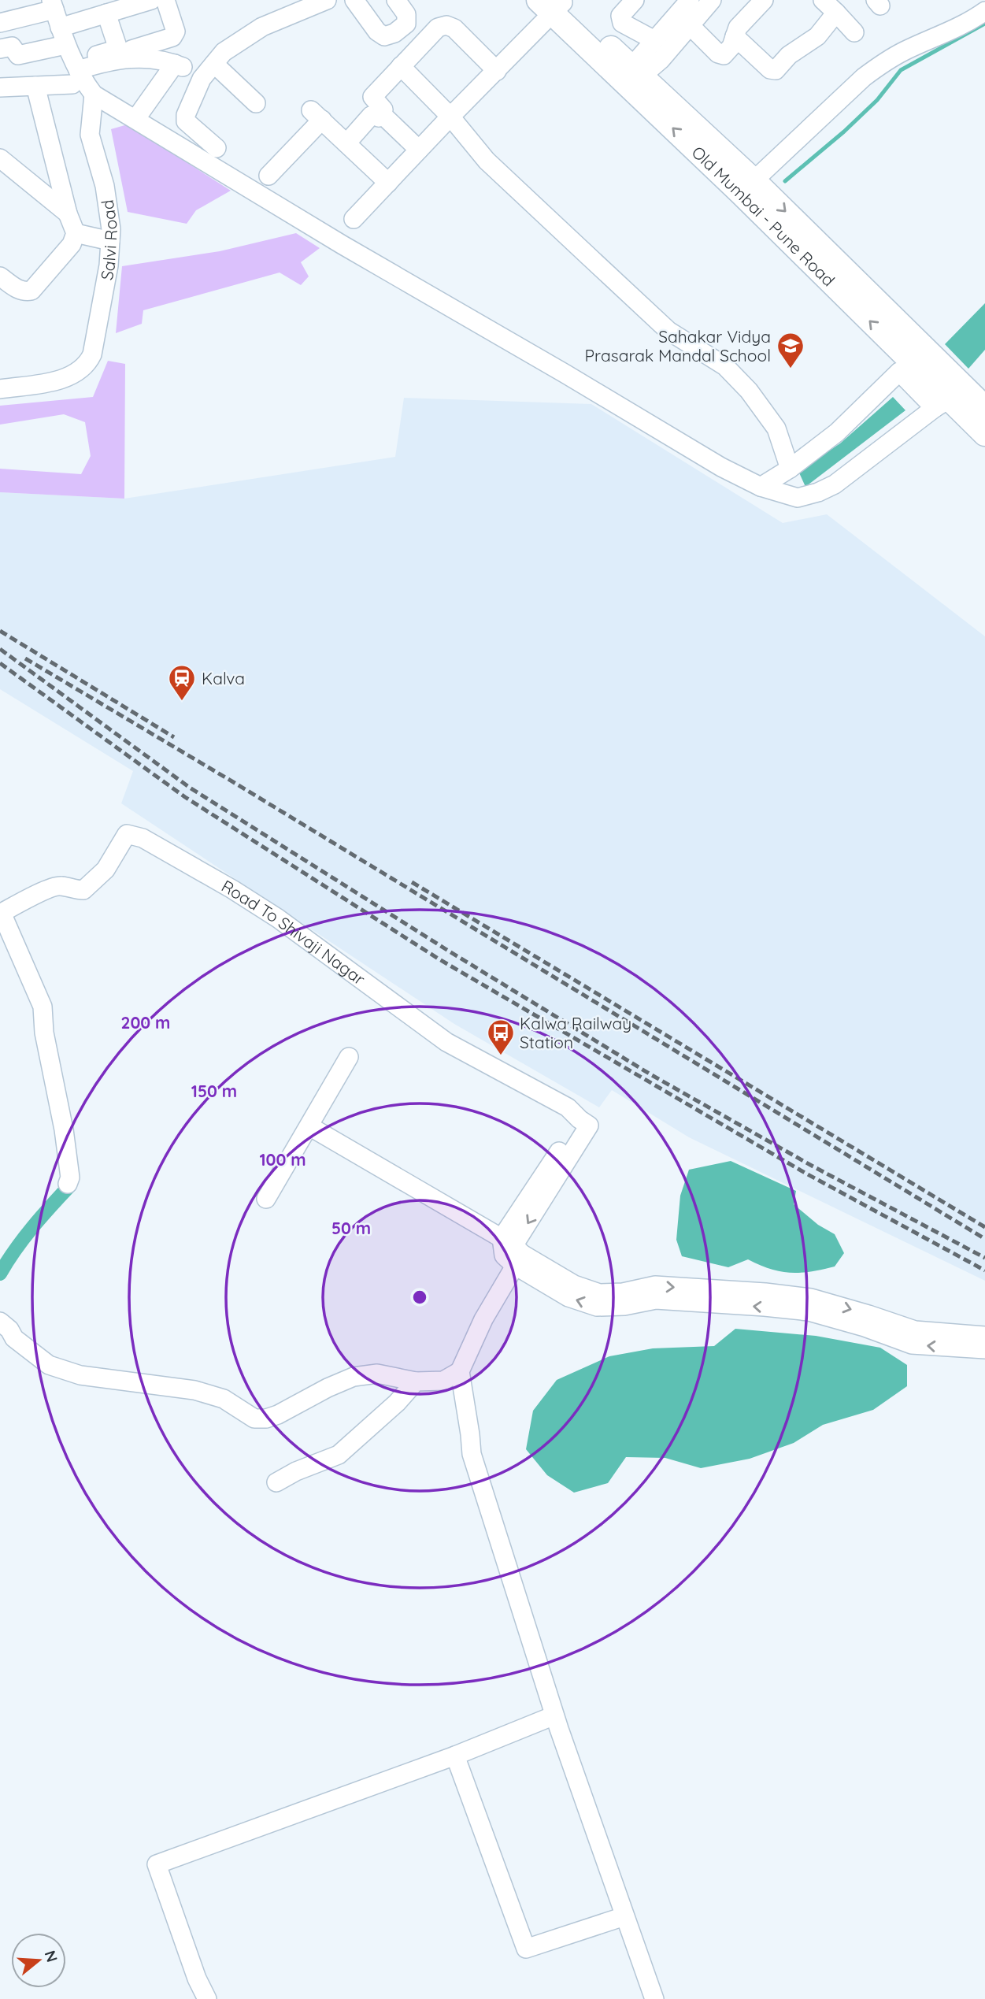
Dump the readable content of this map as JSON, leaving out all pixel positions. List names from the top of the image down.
{
  "streets": {
    "main road": ["Old Mumbai - Pune Road"],
    "street": ["Salvi Road", "Road To Shivaji Nagar"]
  },
  "places": {
    "school or university": ["Sahakar Vidya Prasarak Mandal School"],
    "station": ["Kalva"],
    "bus stop": ["Kalwa Railway Station"]
  },
  "north": "right",
  "rings": [
    "200 m",
    "150 m",
    "100 m",
    "50 m"
  ]
}
